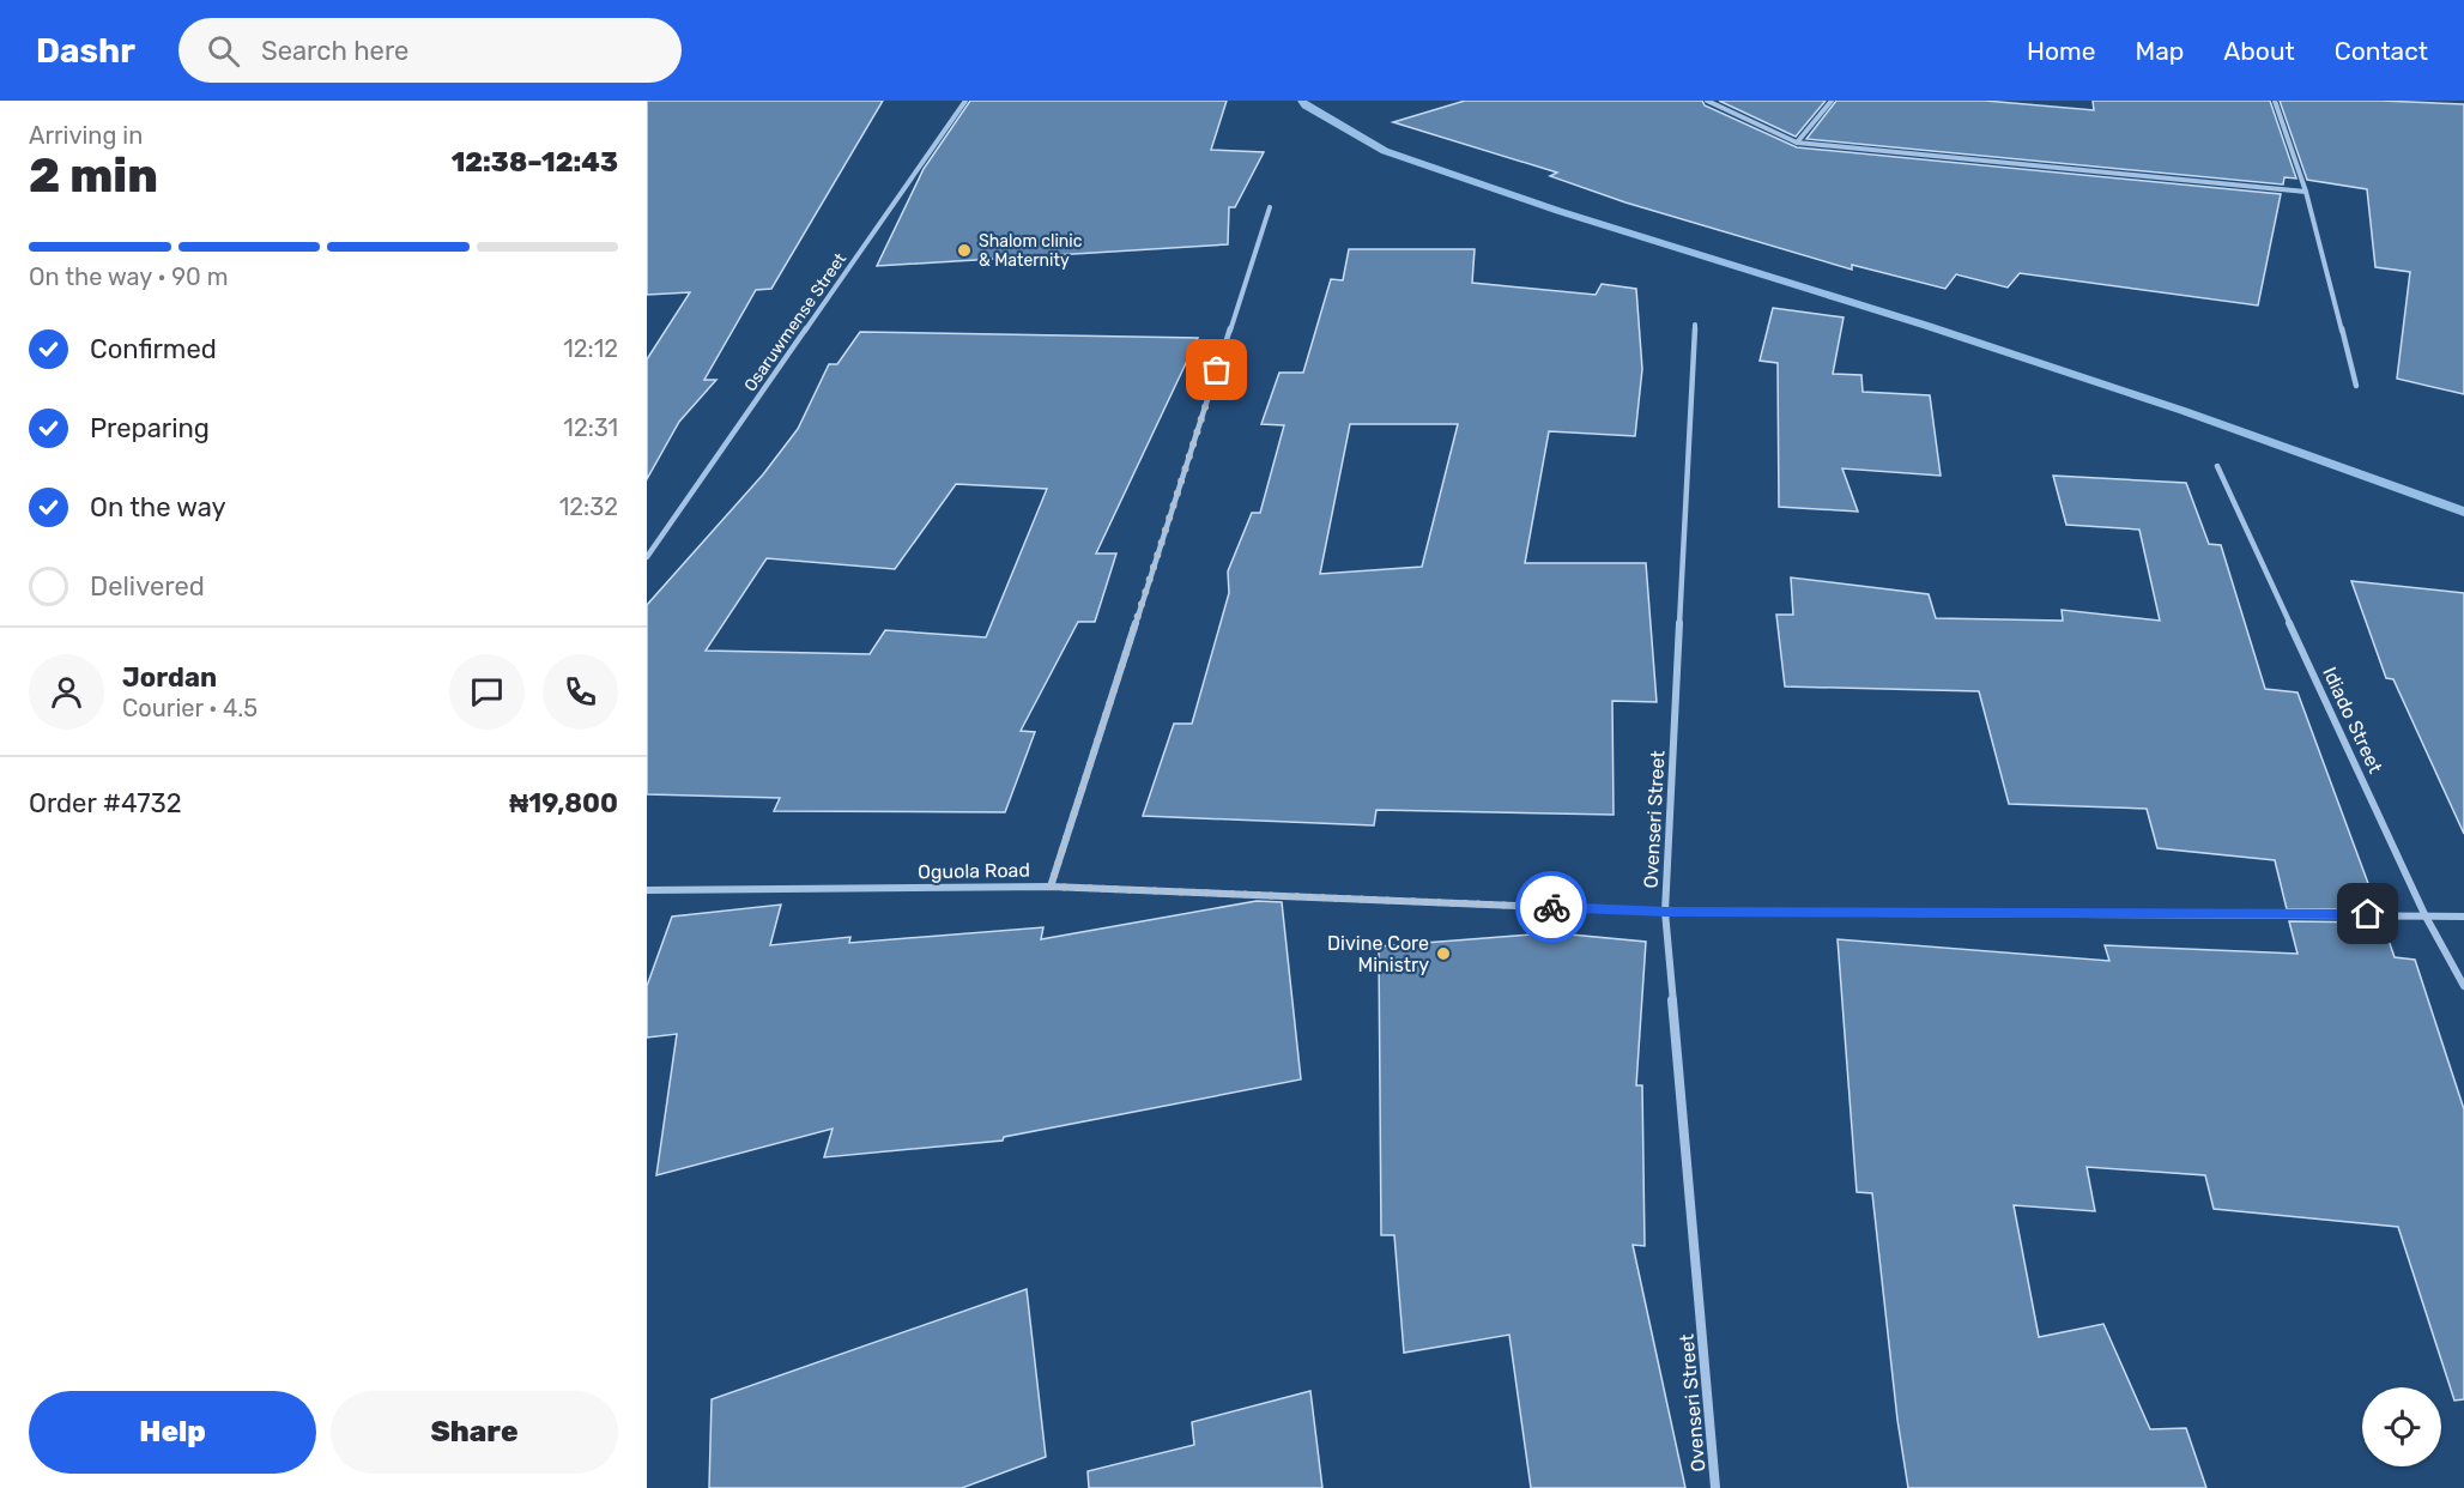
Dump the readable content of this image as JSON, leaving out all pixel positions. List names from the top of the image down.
{
  "streets": {
    "street": [
      "Osaruwmense Street",
      "Idiado Street",
      "Ovenseri Street",
      "Oguola Road"
    ]
  },
  "crossings": [
    ["Idiado Street", "Oguola Road"],
    ["Ovenseri Street", "Oguola Road"]
  ],
  "places": ["Shalom clinic & Maternity", "Divine Core Ministry"],
  "page": {
    "header": "Dashr",
    "search": "Search here",
    "nav": [
      "Home",
      "Map",
      "About",
      "Contact"
    ],
    "heading": ["2 min", "Arriving in", "12:38–12:43"],
    "panel": [
      "Jordan",
      "Courier · 4.5",
      "Order #4732",
      "₦19,800"
    ],
    "bar": "On the way · 90 m",
    "list": [
      ["Confirmed", "12:12"],
      ["Preparing", "12:31"],
      ["On the way", "12:32"],
      "Delivered"
    ],
    "buttons": ["Help", "Share"]
  }
}
